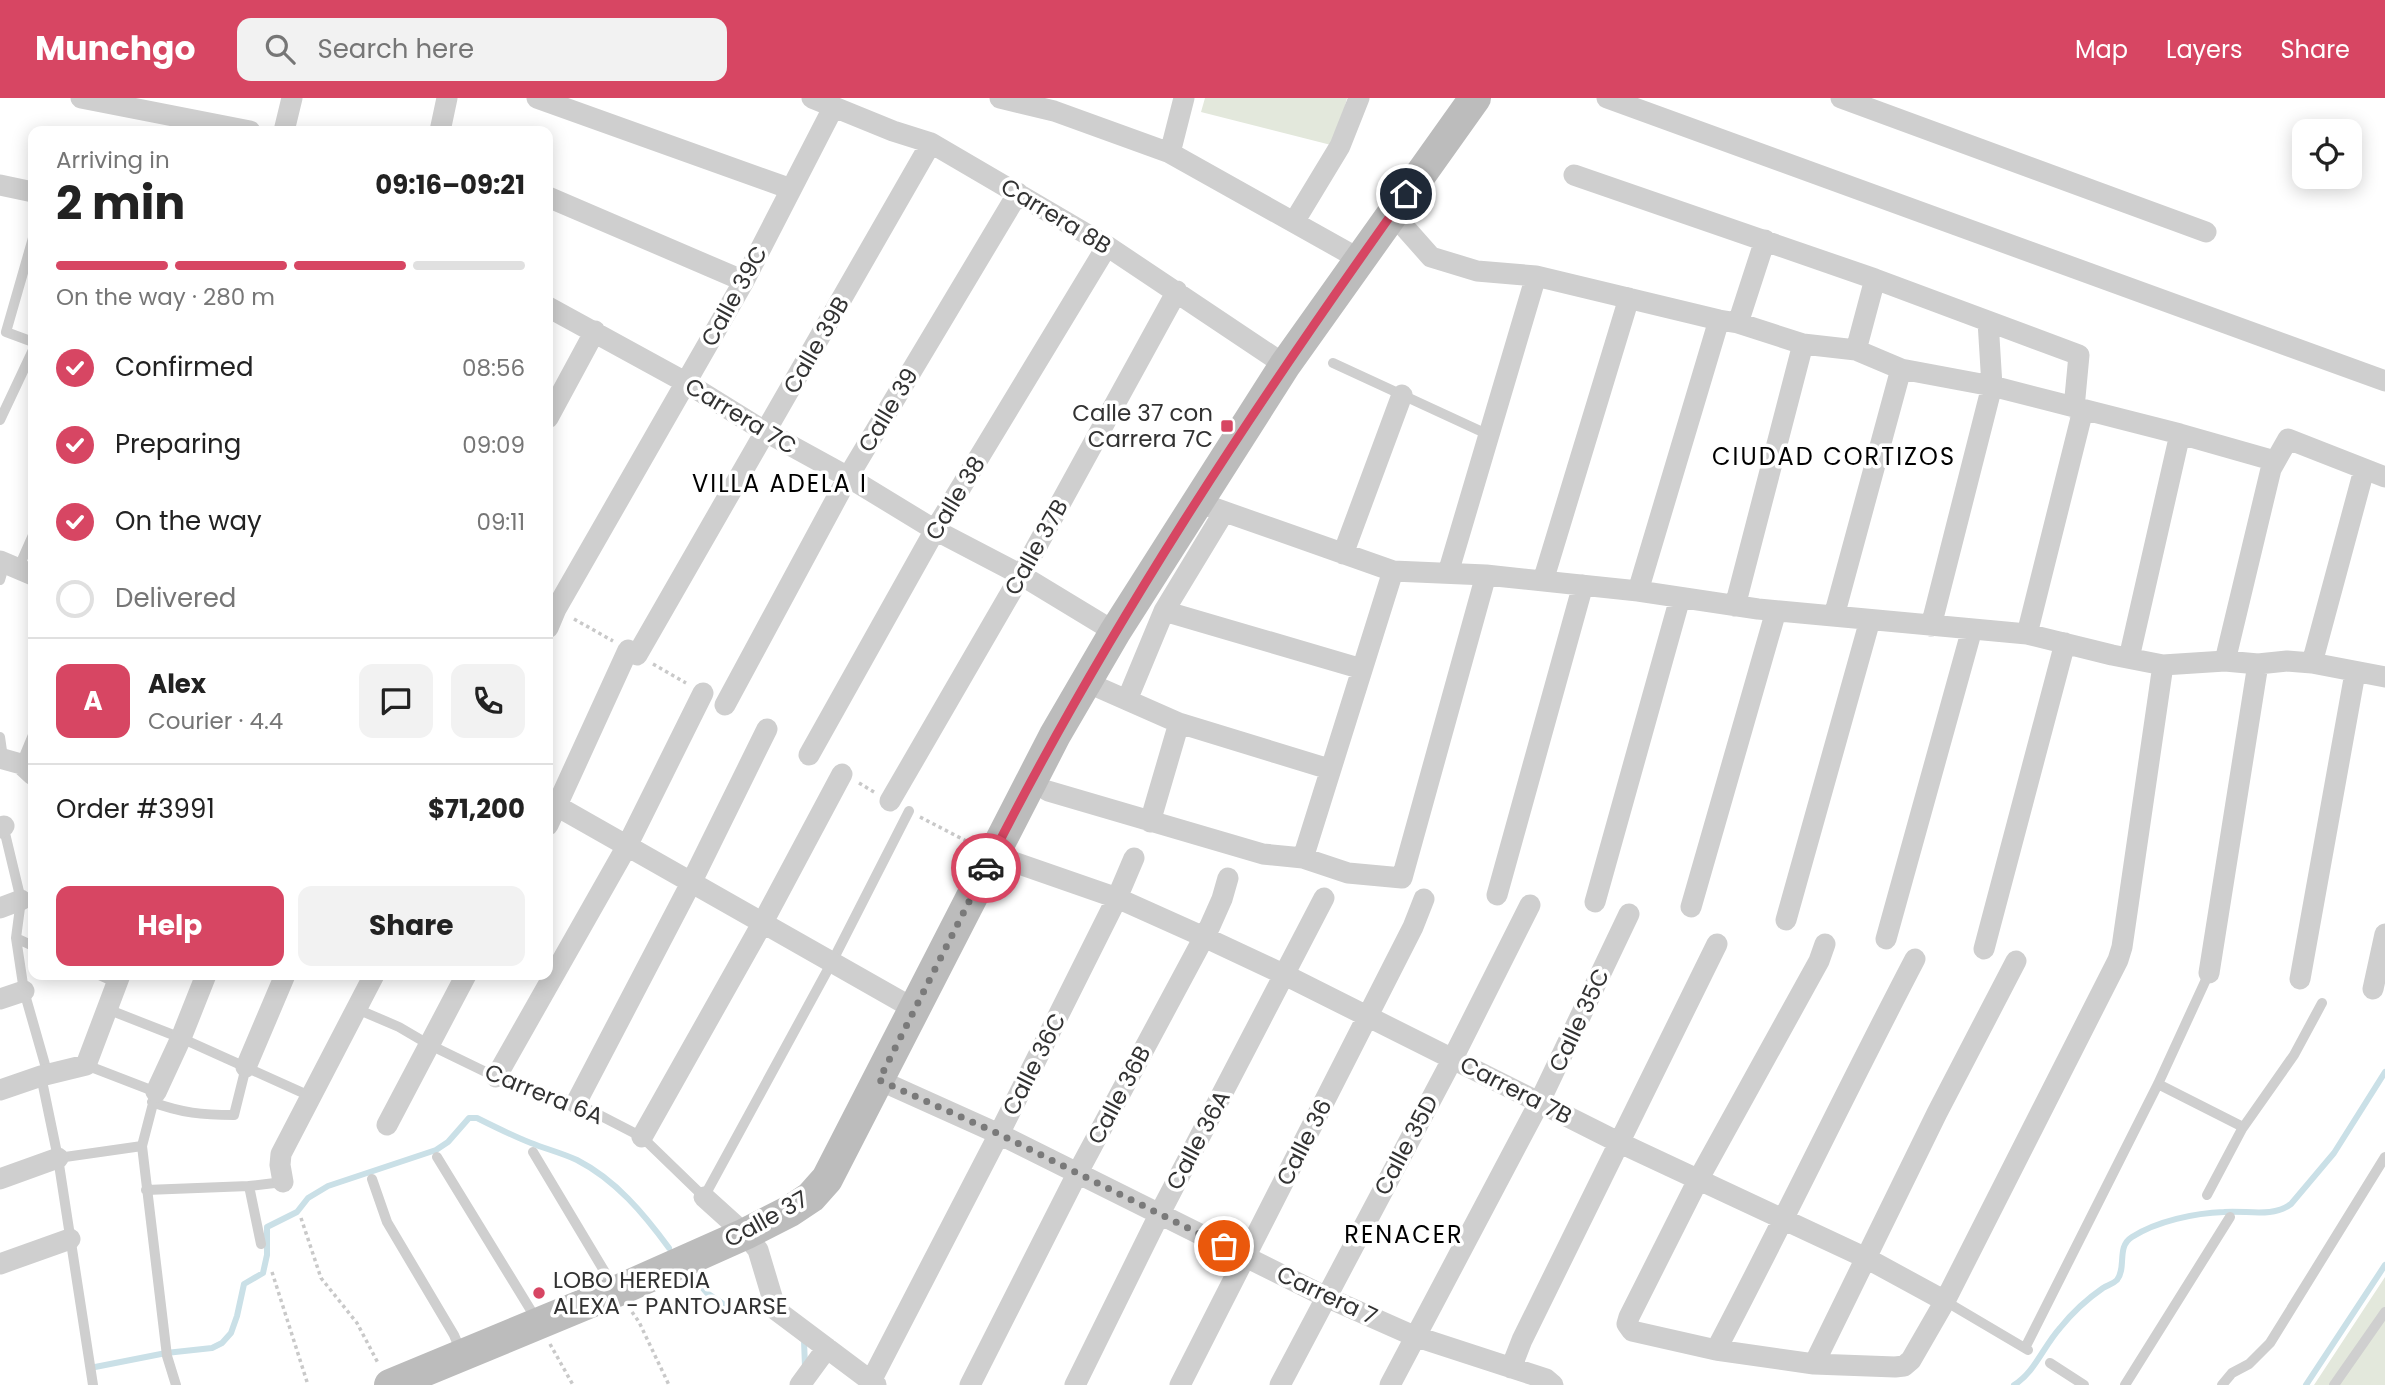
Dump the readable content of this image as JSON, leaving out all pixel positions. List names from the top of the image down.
{
  "streets": {
    "main road": ["Calle 37"],
    "street": [
      "Carrera 8B",
      "Calle 39C",
      "Calle 39B",
      "Calle 39",
      "Carrera 7C",
      "Calle 38",
      "Calle 37B",
      "Calle 35C",
      "Calle 36C",
      "Carrera 7B",
      "Carrera 6A",
      "Calle 36B",
      "Calle 36A",
      "Calle 36",
      "Calle 35D",
      "Carrera 7"
    ]
  },
  "crossings": [
    ["Carrera 8B", "Calle 39C"],
    ["Carrera 8B", "Calle 39B"],
    ["Carrera 8B", "Calle 39"],
    ["Carrera 8B", "Calle 38"],
    ["Carrera 8B", "Calle 37B"],
    ["Carrera 8B", "Calle 37"],
    ["Calle 39C", "Carrera 7C"],
    ["Calle 39B", "Carrera 7C"],
    ["Calle 39", "Carrera 7C"],
    ["Carrera 7C", "Calle 38"],
    ["Carrera 7C", "Calle 37B"],
    ["Carrera 7C", "Calle 37"],
    ["Calle 37B", "Carrera 6A"],
    ["Calle 35C", "Carrera 7B"],
    ["Calle 35C", "Carrera 7"],
    ["Calle 36C", "Carrera 7B"],
    ["Calle 36C", "Carrera 6A"],
    ["Calle 36C", "Carrera 7"],
    ["Carrera 7B", "Calle 36B"],
    ["Carrera 7B", "Calle 36A"],
    ["Carrera 7B", "Calle 36"],
    ["Carrera 7B", "Calle 35D"],
    ["Carrera 7B", "Calle 37"],
    ["Carrera 6A", "Calle 37"],
    ["Calle 36B", "Carrera 7"],
    ["Calle 36A", "Carrera 7"],
    ["Calle 36", "Carrera 7"],
    ["Calle 35D", "Carrera 7"],
    ["Calle 37", "Carrera 7"]
  ],
  "districts": ["CIUDAD CORTIZOS", "VILLA ADELA I", "RENACER"],
  "places": {
    "transit": ["Calle 37 con Carrera 7C"],
    "other": ["LOBO HEREDIA ALEXA - PANTOJARSE"]
  },
  "page": {
    "header": "Munchgo",
    "search": "Search here",
    "nav": ["Map", "Layers", "Share"],
    "heading": ["2 min", "Arriving in", "09:16–09:21"],
    "panel": [
      "Alex",
      "Courier · 4.4",
      "Order #3991",
      "$71,200"
    ],
    "bar": "On the way · 280 m",
    "list": [
      ["Confirmed", "08:56"],
      ["Preparing", "09:09"],
      ["On the way", "09:11"],
      "Delivered"
    ],
    "round": "A",
    "buttons": ["Help", "Share"]
  }
}
